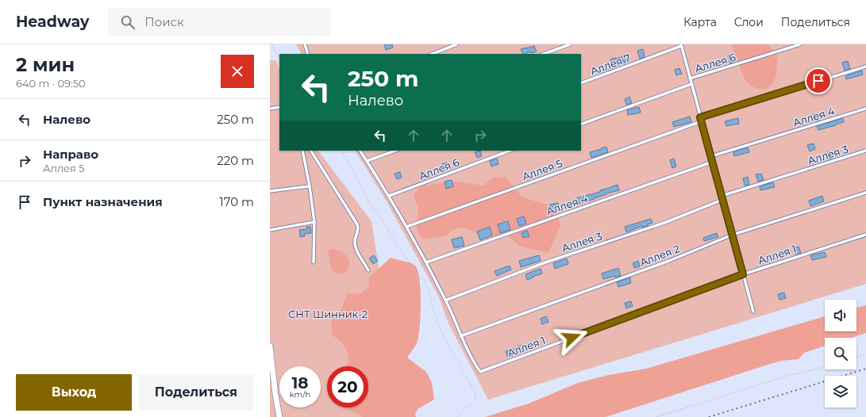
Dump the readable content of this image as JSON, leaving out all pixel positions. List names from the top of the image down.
{
  "streets": {
    "lane": [
      "Аллея 6",
      "Аллея 7",
      "Аллея 4",
      "Аллея 3",
      "Аллея 5",
      "Аллея 1",
      "Аллея 2"
    ]
  },
  "crossings": [
    ["Аллея 1", "Аллея 2"]
  ],
  "parks": ["СНТ Шинник-2"],
  "page": {
    "header": "Headway",
    "search": "Поиск",
    "nav": ["Карта", "Слои", "Поделиться"],
    "heading": ["2 мин", "640 m · 09:50"],
    "turn": ["250 m", "Налево"],
    "list": [
      {
        "name": "Налево",
        "value": "250 m"
      },
      {
        "name": "Направо",
        "note": "Аллея 5",
        "value": "220 m"
      },
      {
        "name": "Пункт назначения",
        "value": "170 m"
      }
    ],
    "speed": "18 km/h",
    "limit": "20",
    "buttons": ["Выход", "Поделиться"]
  }
}
